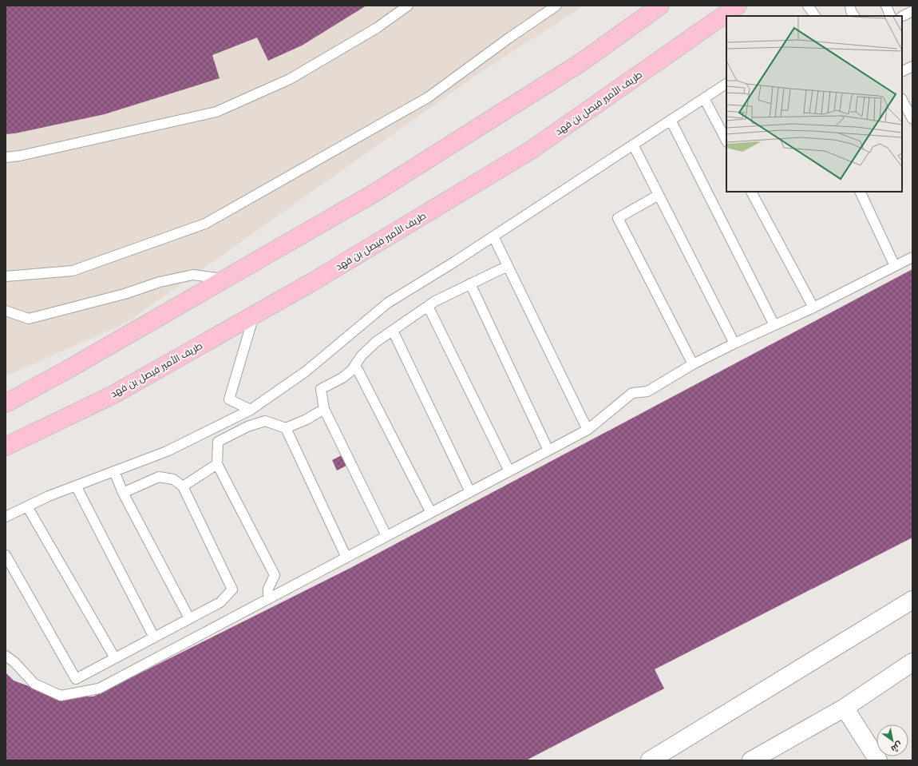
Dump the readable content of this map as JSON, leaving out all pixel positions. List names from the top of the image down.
{
  "streets": {
    "main road": ["طريف الأمير فيصل بن فهد"]
  },
  "north": "bottom right"
}
